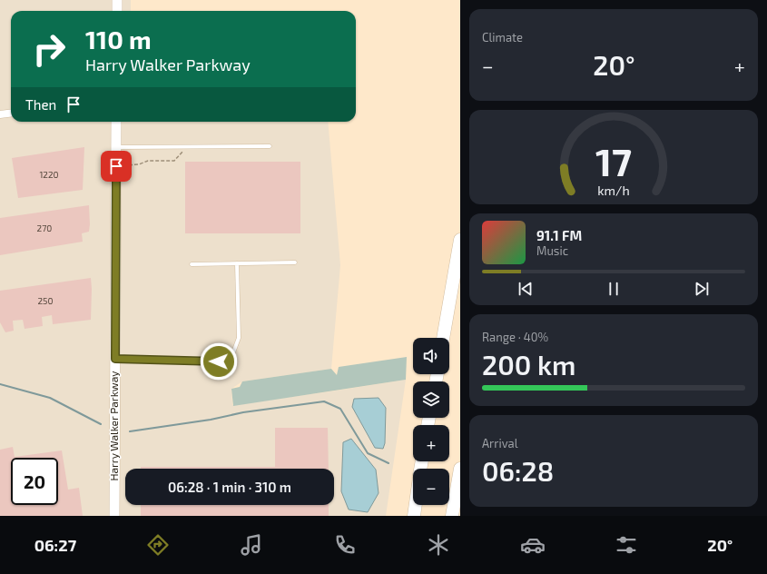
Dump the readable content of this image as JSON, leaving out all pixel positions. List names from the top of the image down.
{
  "streets": {
    "street": ["Harry Walker Parkway"]
  },
  "house_numbers": ["1220", "270", "250"],
  "page": {
    "tile": [
      "Climate",
      ["Range · 40%", "200 km"],
      ["Arrival", "06:28"]
    ],
    "turn": ["110 m", "Harry Walker Parkway"],
    "heat": ["−", "20°", "+"],
    "then": "Then",
    "song": ["91.1 FM", "Music"],
    "map_buttons": ["+", "−"],
    "limit": "20",
    "trip": "06:28 · 1 min · 310 m",
    "tabs": ["06:27", "20°"],
    "gauge": ["17", "km/h"]
  }
}
